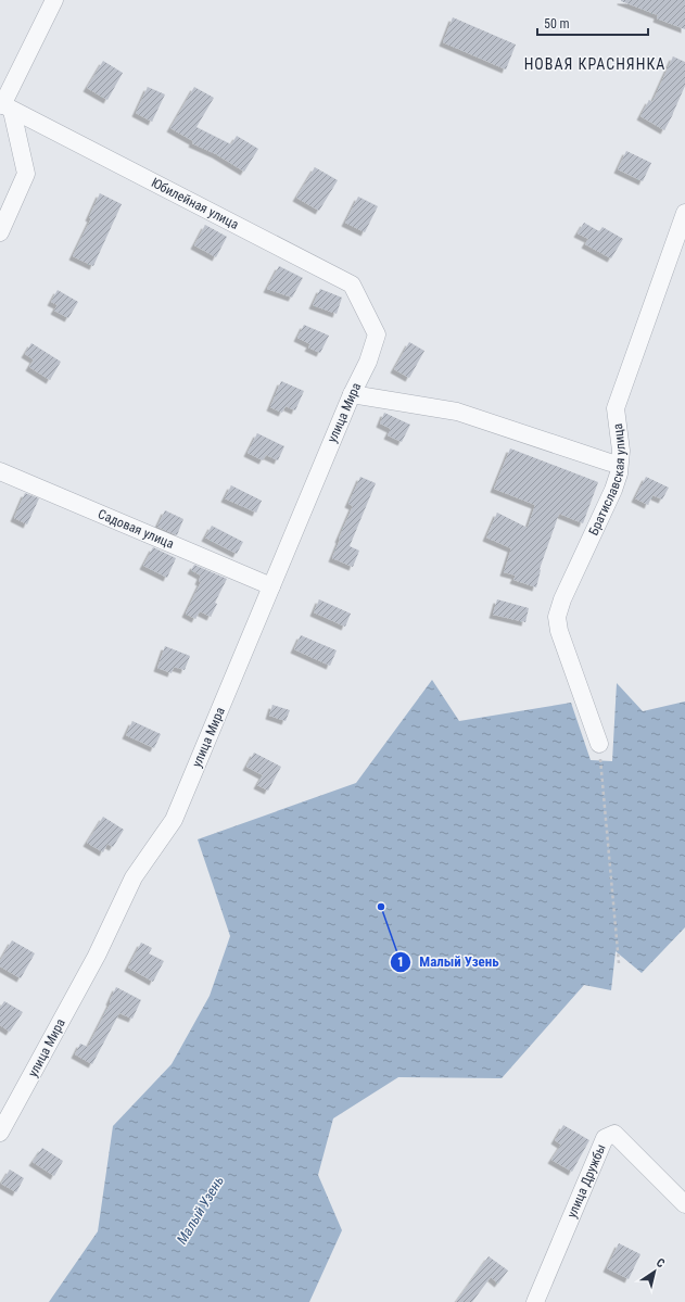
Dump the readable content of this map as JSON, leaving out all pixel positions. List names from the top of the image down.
{
  "streets": {
    "street": [
      "Юбилейная улица",
      "улица Мира",
      "Братиславская улица",
      "Садовая улица",
      "улица Дружбы"
    ]
  },
  "crossings": [
    ["Юбилейная улица", "улица Мира"],
    ["улица Мира", "Садовая улица"]
  ],
  "districts": ["НОВАЯ КРАСНЯНКА"],
  "water": ["Малый Узень"],
  "places": ["Малый Узень"],
  "scale_bar": "50 m",
  "north": "top right"
}
